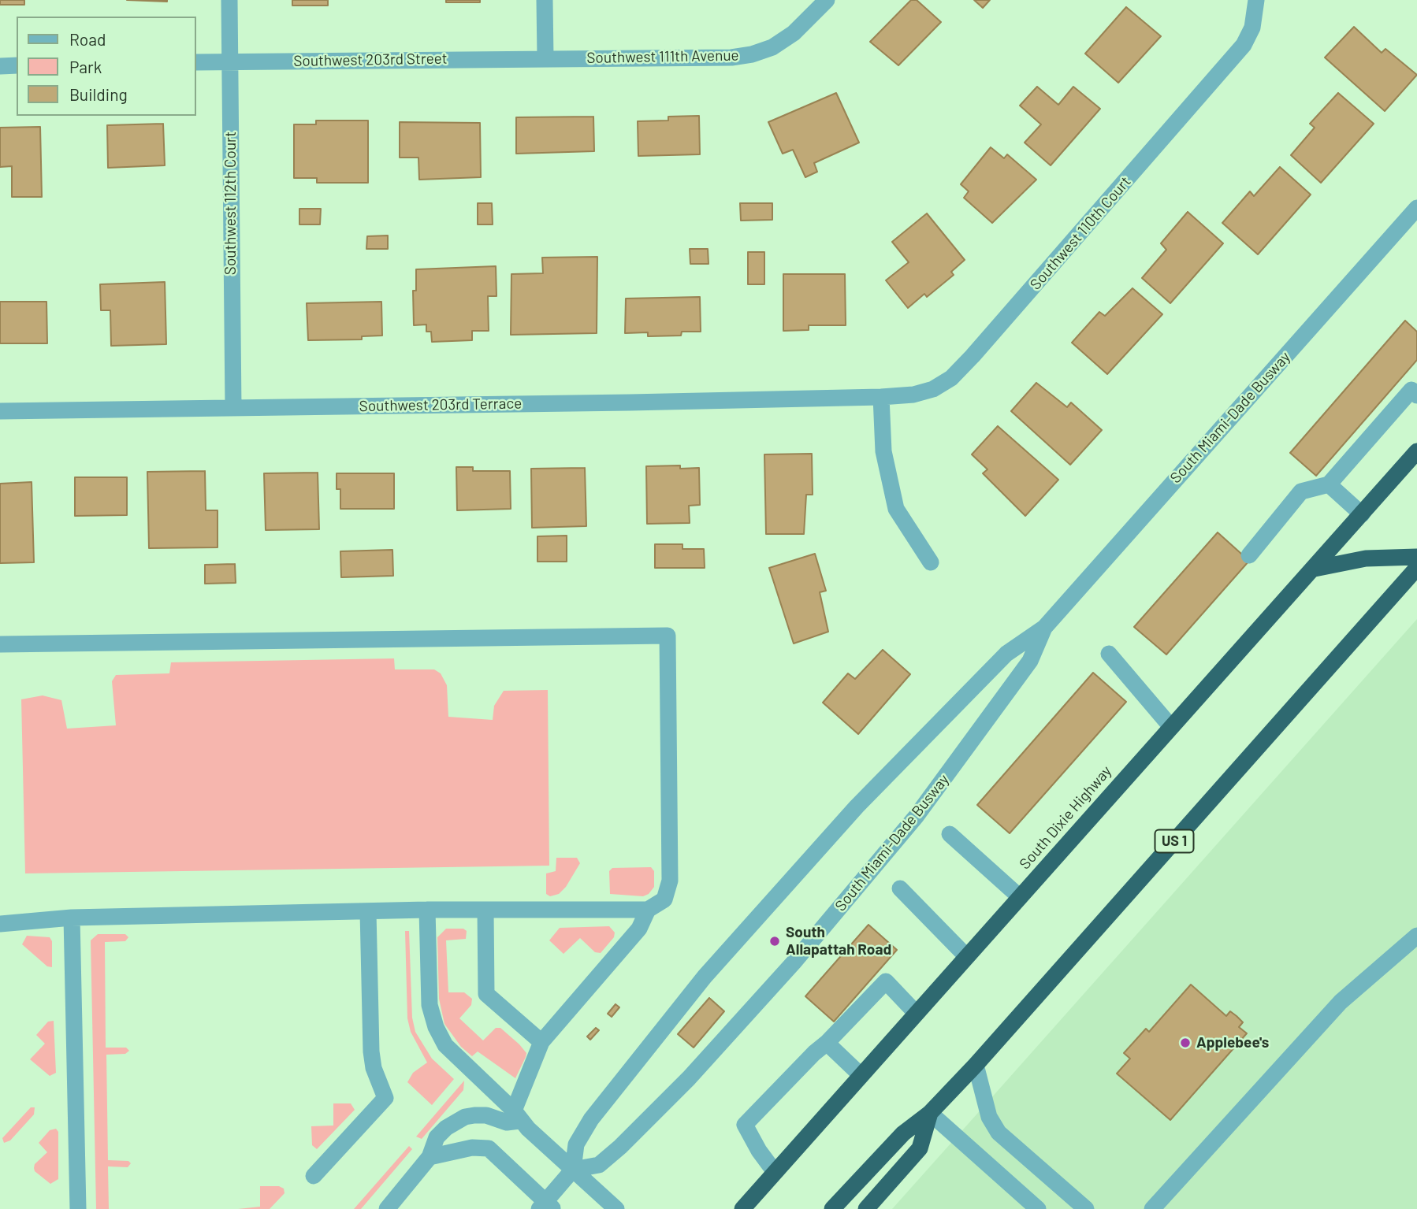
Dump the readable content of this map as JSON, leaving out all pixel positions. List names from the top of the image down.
{
  "streets": {
    "highway": ["South Dixie Highway", "US 1"],
    "street": [
      "Southwest 111th Avenue",
      "Southwest 203rd Street",
      "Southwest 112th Court",
      "Southwest 110th Court",
      "Southwest 203rd Terrace",
      "South Miami-Dade Busway"
    ]
  },
  "crossings": [
    ["Southwest 111th Avenue", "Southwest 203rd Street"],
    ["Southwest 203rd Street", "Southwest 112th Court"],
    ["Southwest 112th Court", "Southwest 203rd Terrace"],
    ["Southwest 110th Court", "Southwest 203rd Terrace"]
  ],
  "places": ["South Allapattah Road", "Applebee's"],
  "legend": ["Road", "Park", "Building"]
}
